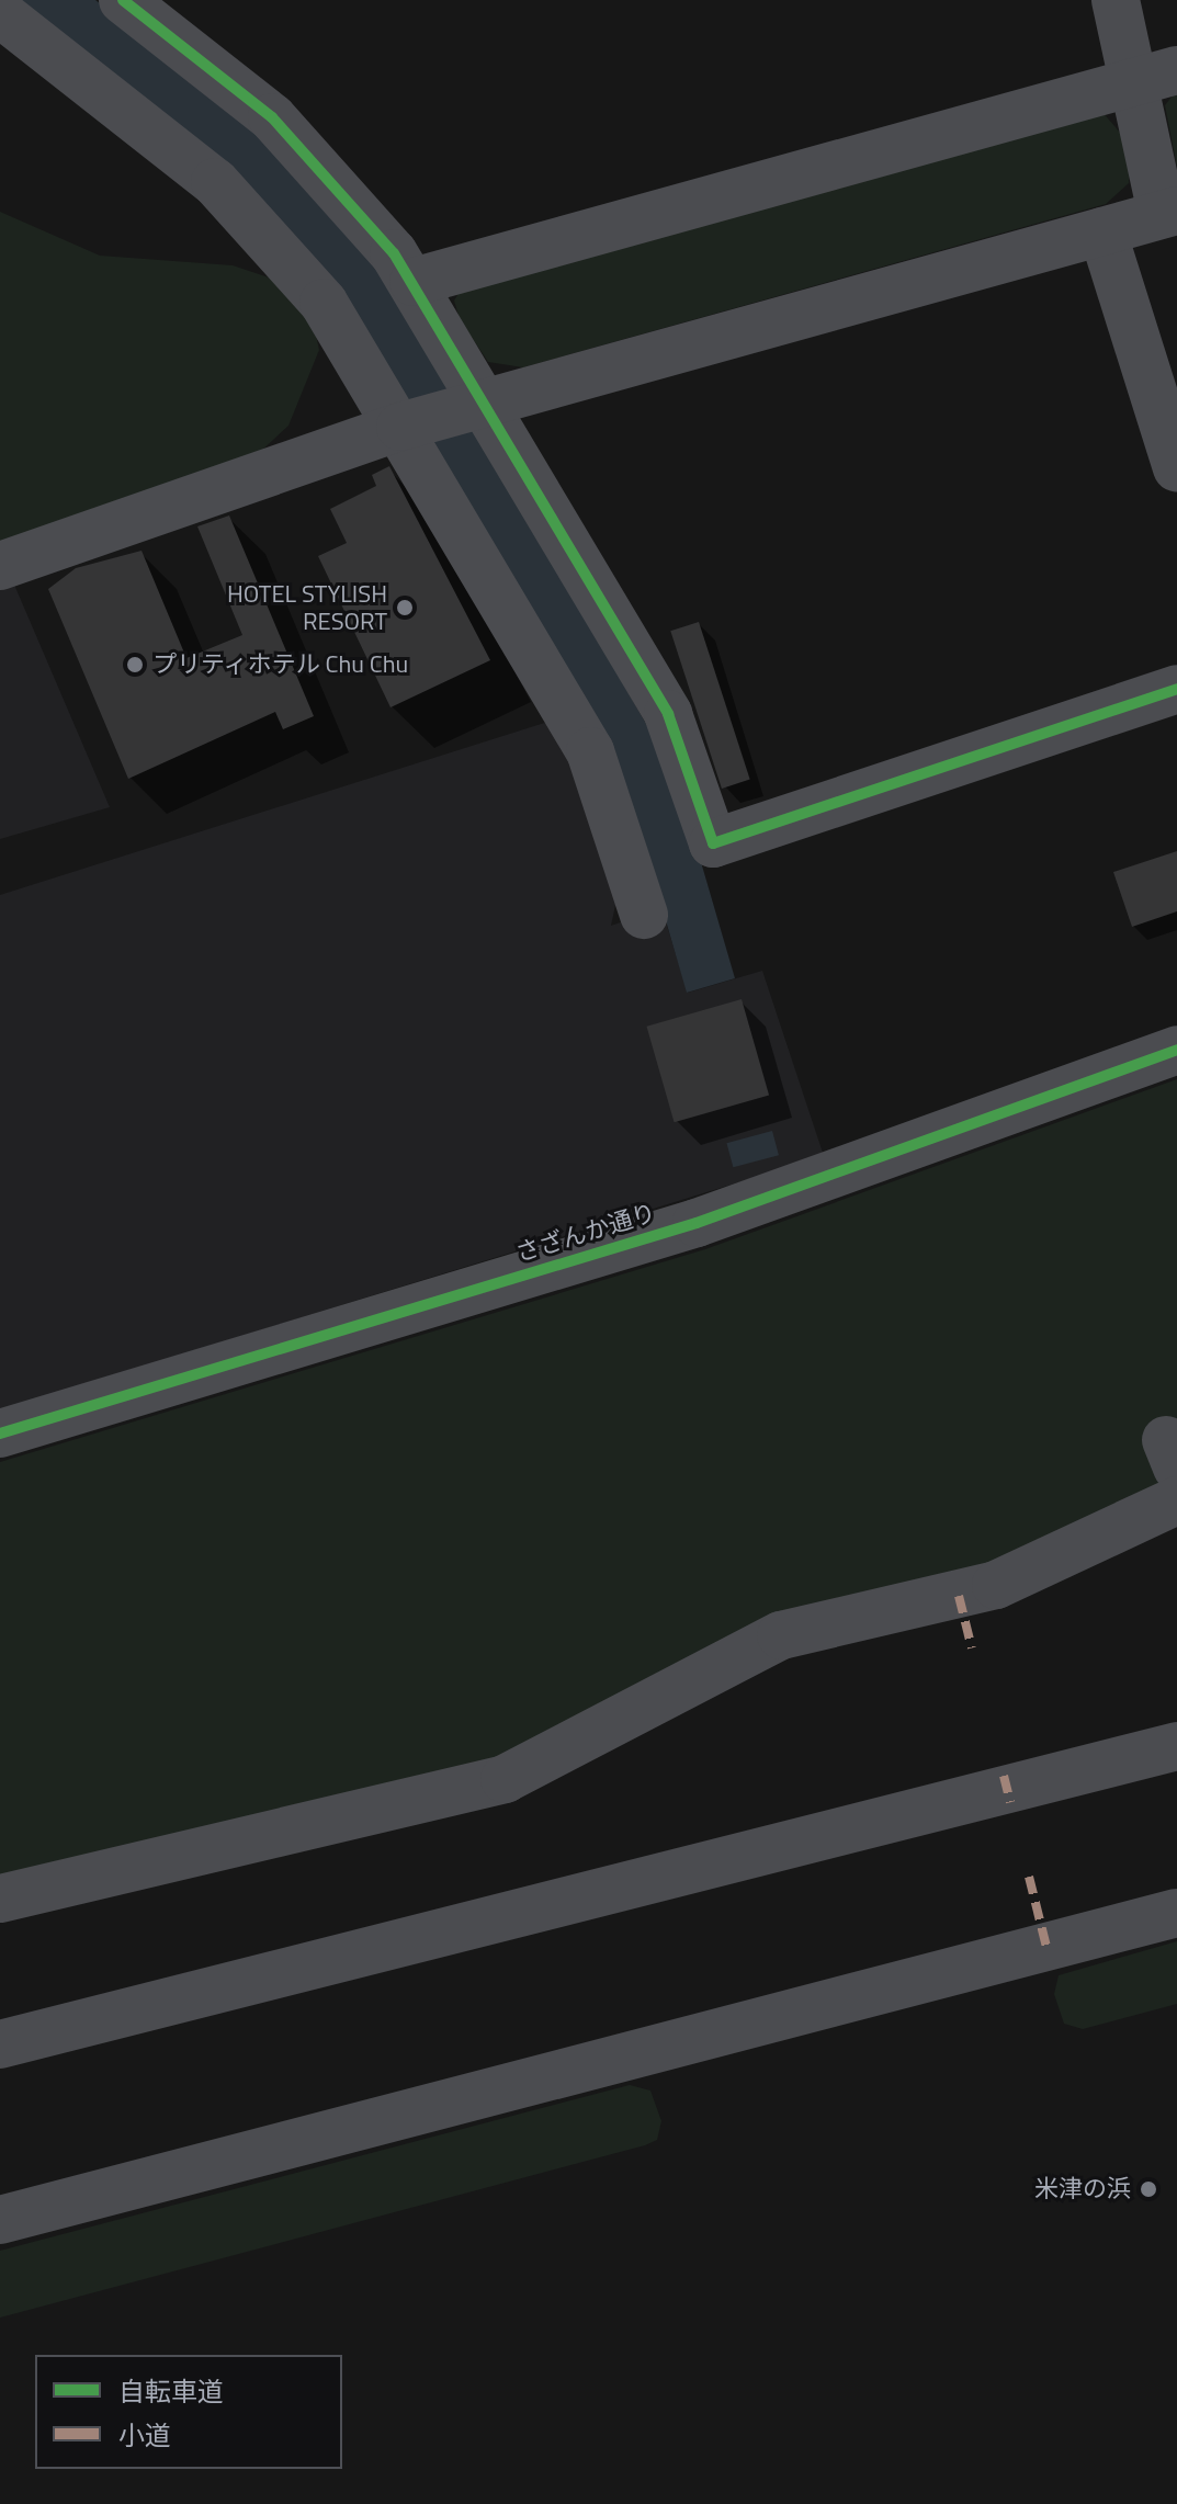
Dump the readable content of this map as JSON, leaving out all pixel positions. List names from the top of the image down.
{
  "streets": {
    "street": ["さざんか通り"]
  },
  "places": ["HOTEL STYLISH RESORT", "プリティホテル Chu Chu", "米津の浜"],
  "legend": ["自転車道", "小道"]
}
